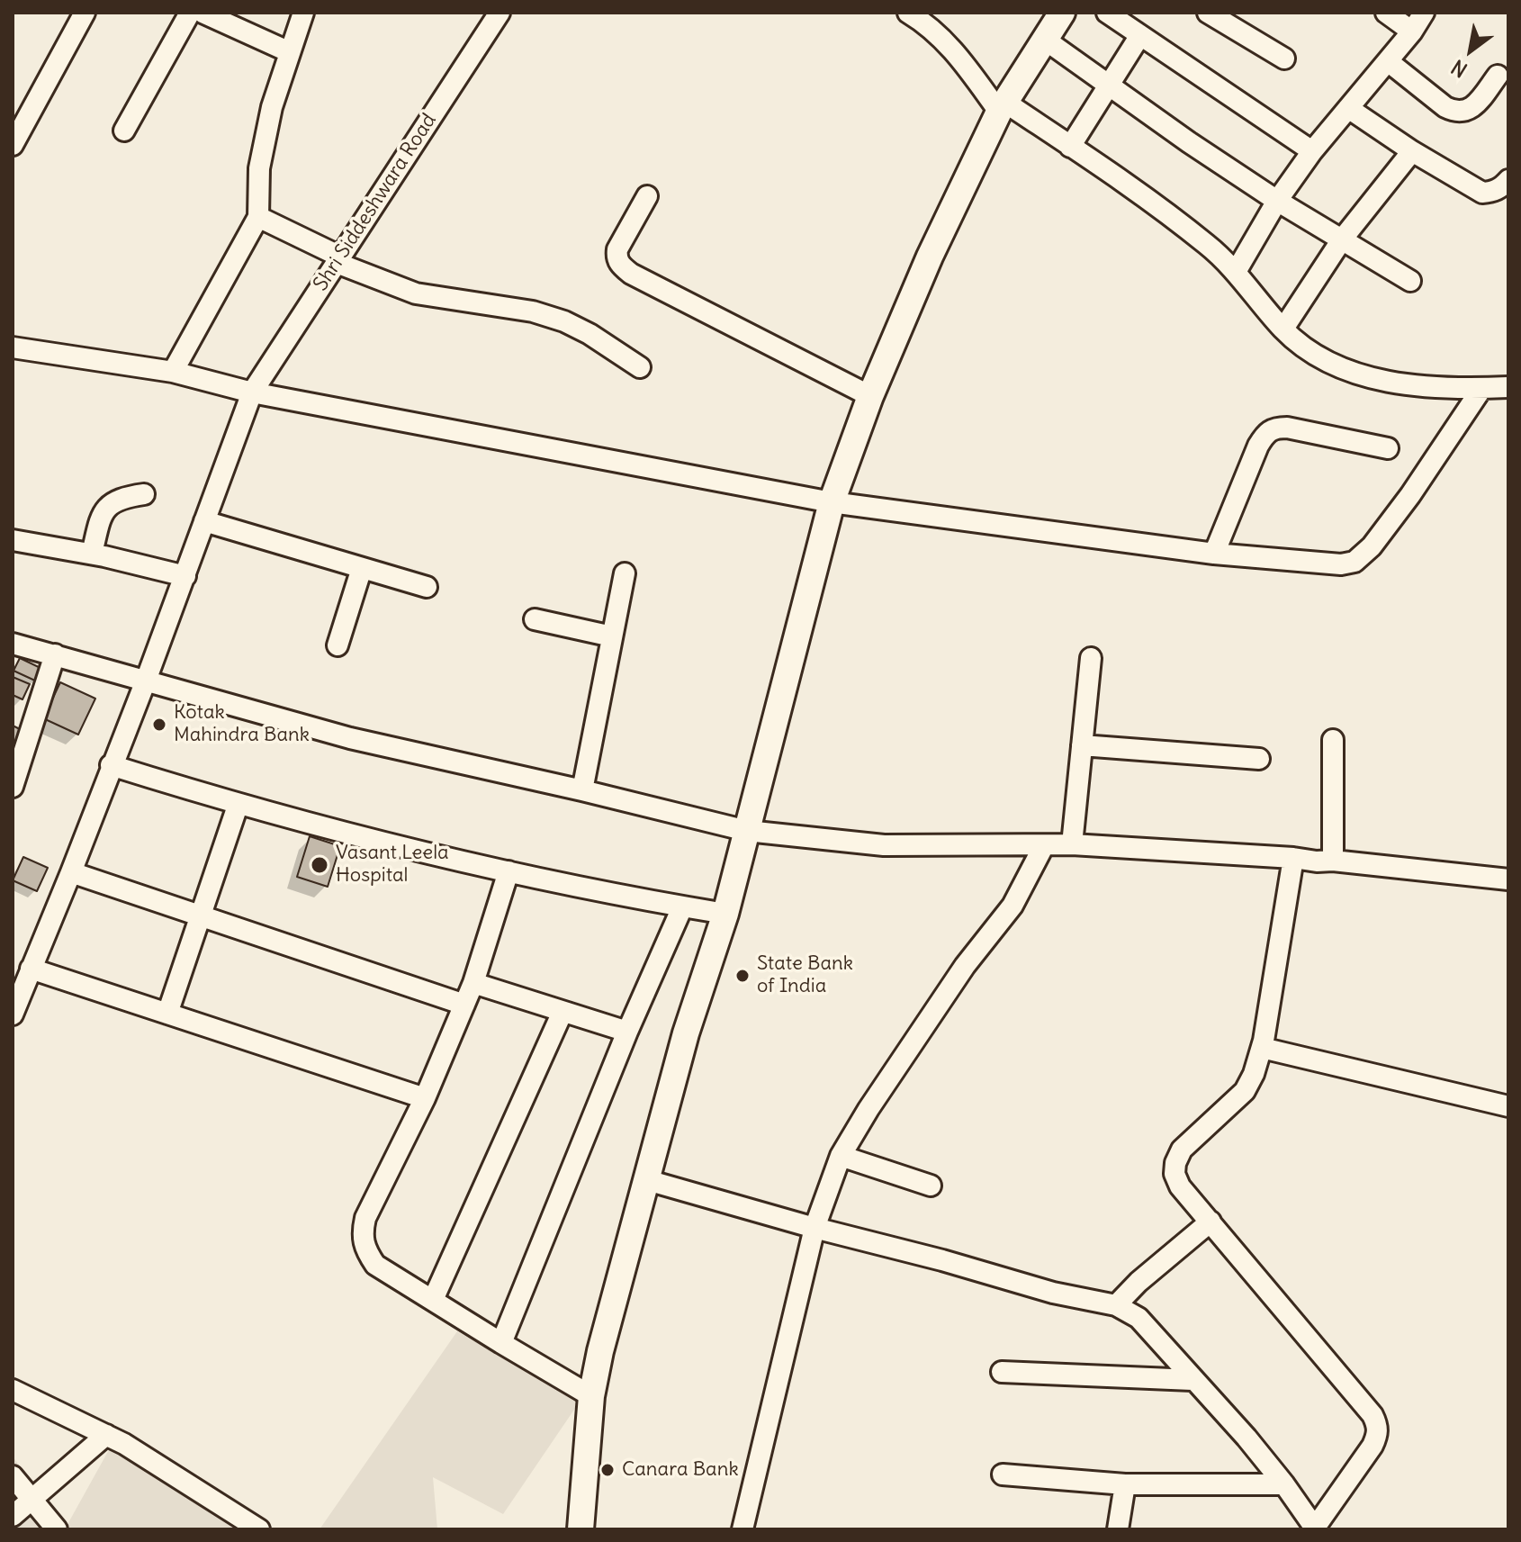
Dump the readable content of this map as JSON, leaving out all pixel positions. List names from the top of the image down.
{
  "streets": {
    "street": ["Shri Siddeshwara Road"]
  },
  "places": [
    "Kotak Mahindra Bank",
    "Vasant Leela Hospital",
    "State Bank of India",
    "Canara Bank"
  ],
  "north": "bottom left"
}
